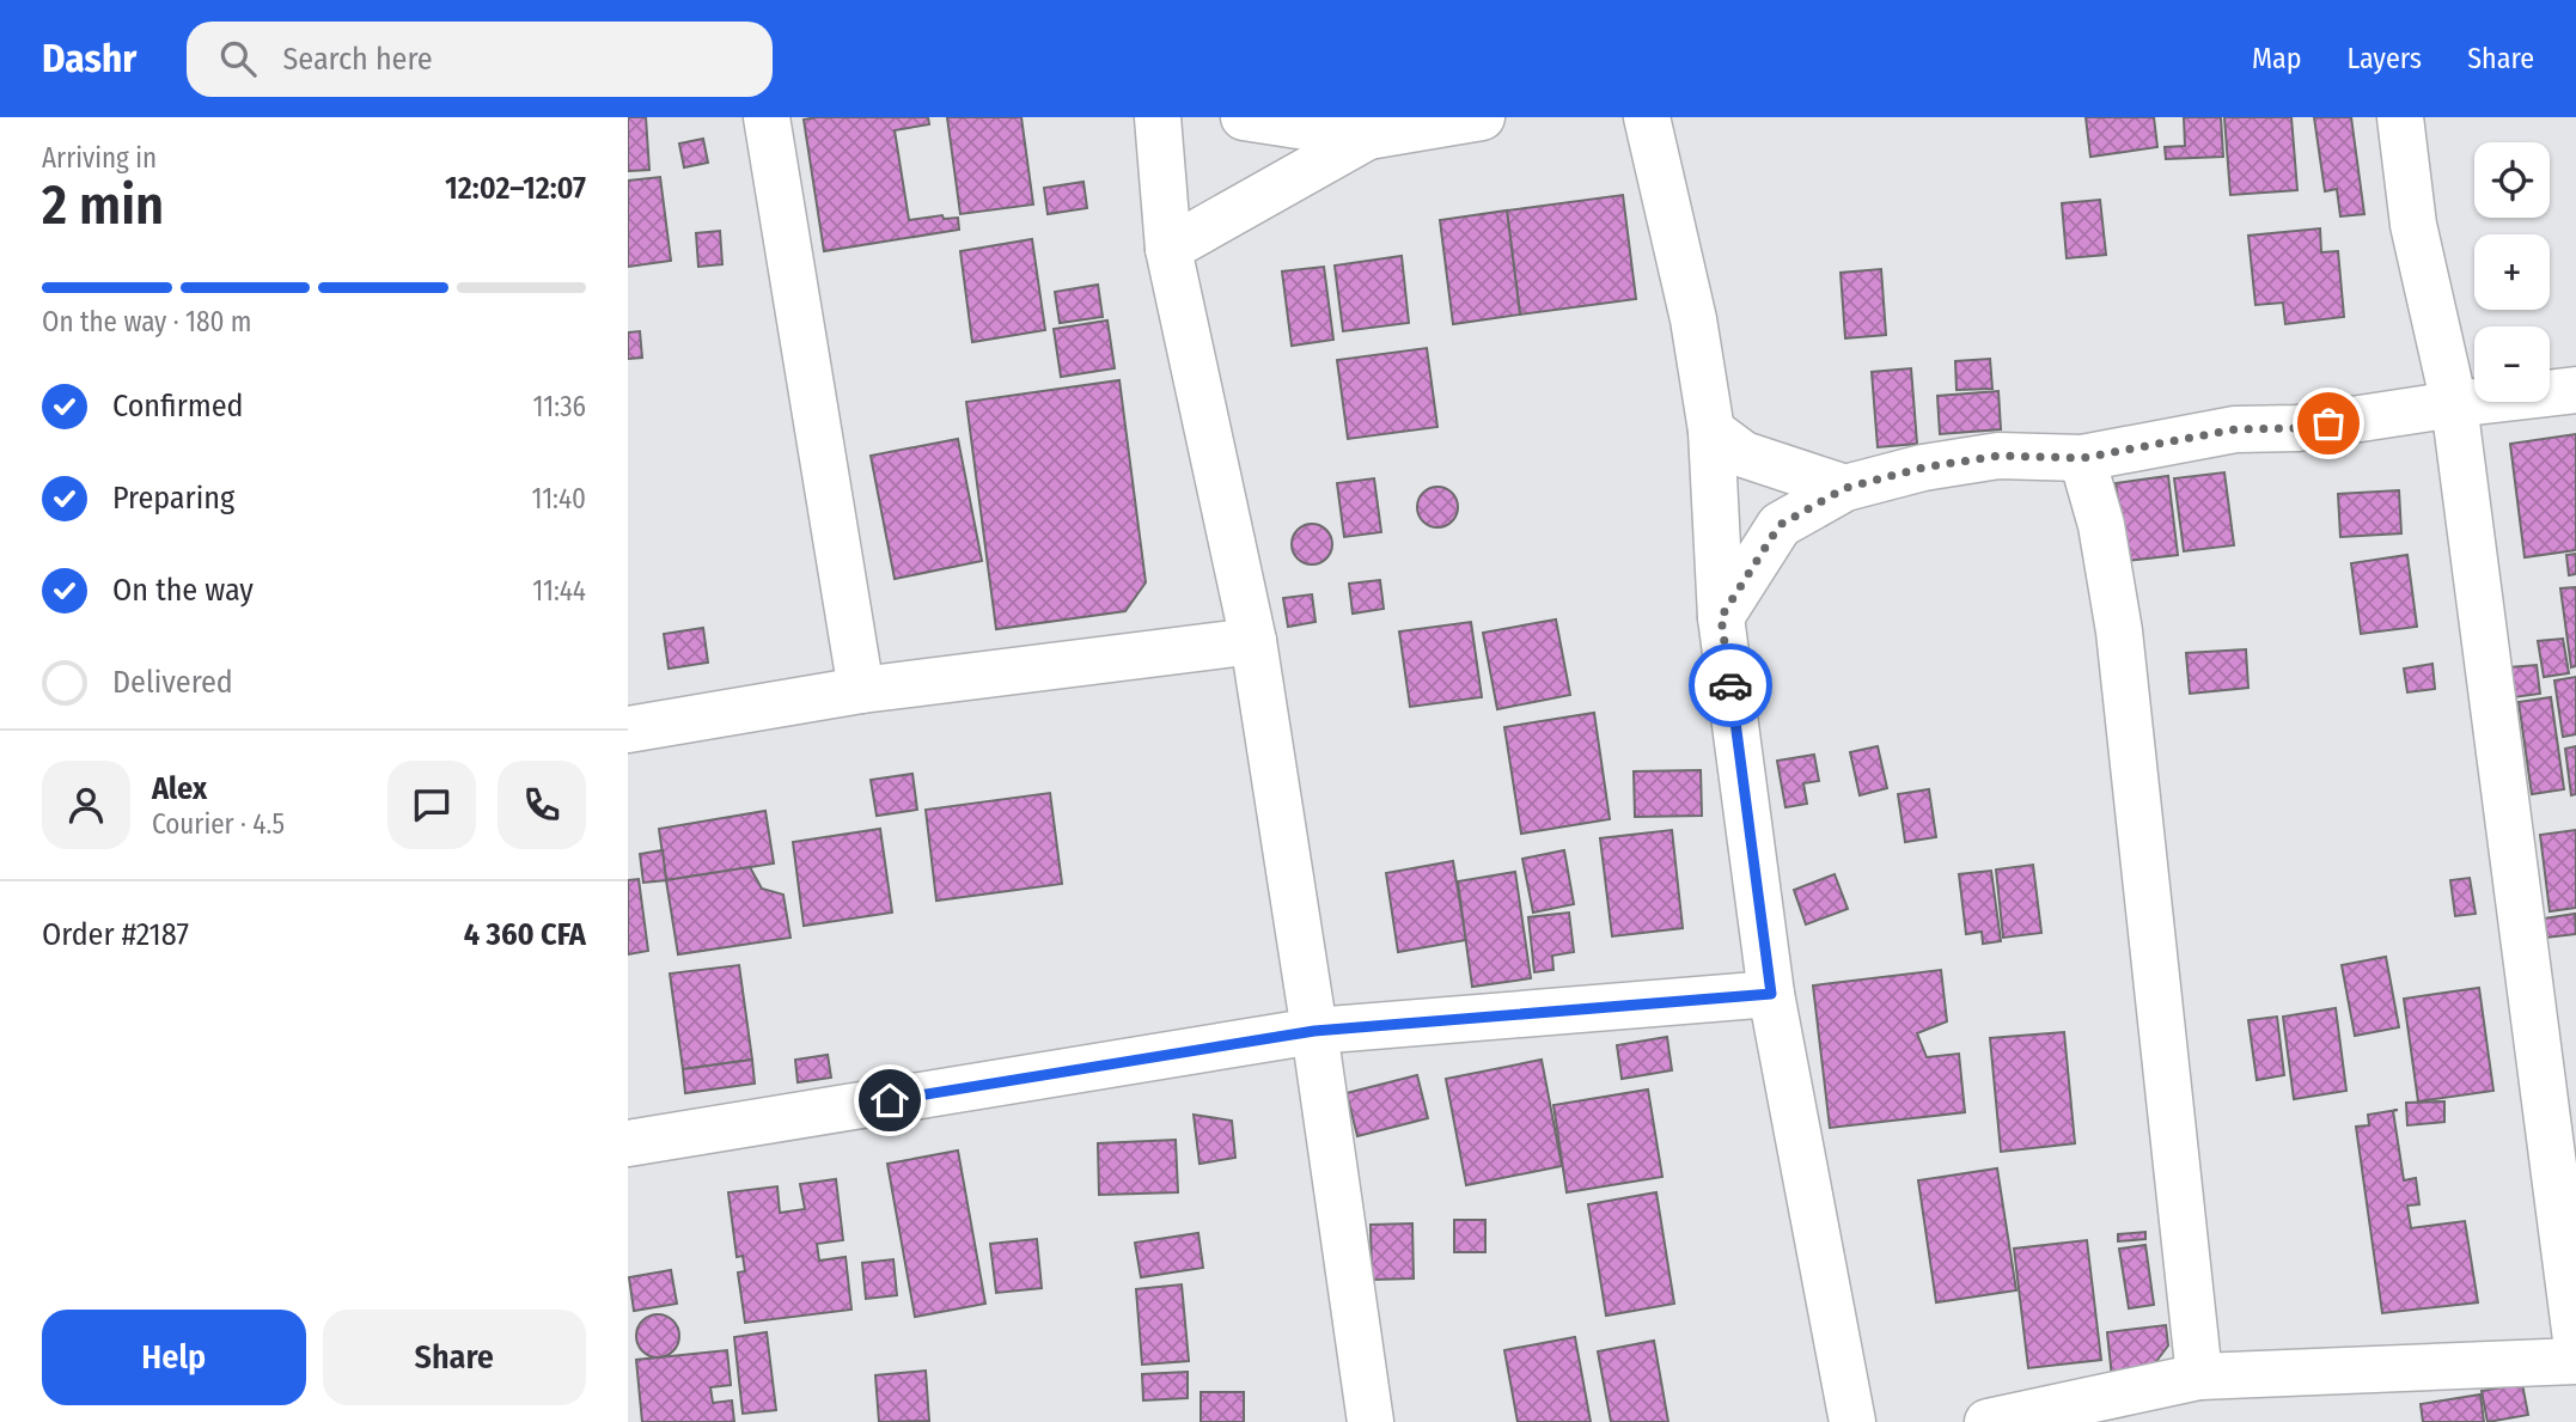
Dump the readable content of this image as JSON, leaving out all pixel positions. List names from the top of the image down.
{
  "page": {
    "header": "Dashr",
    "search": "Search here",
    "nav": ["Map", "Layers", "Share"],
    "heading": ["2 min", "Arriving in", "12:02–12:07"],
    "panel": [
      "Alex",
      "Courier · 4.5",
      "Order #2187",
      "4 360 CFA"
    ],
    "map_buttons": ["+", "−"],
    "bar": "On the way · 180 m",
    "list": [
      ["Confirmed", "11:36"],
      ["Preparing", "11:40"],
      ["On the way", "11:44"],
      "Delivered"
    ],
    "buttons": ["Help", "Share"]
  }
}
